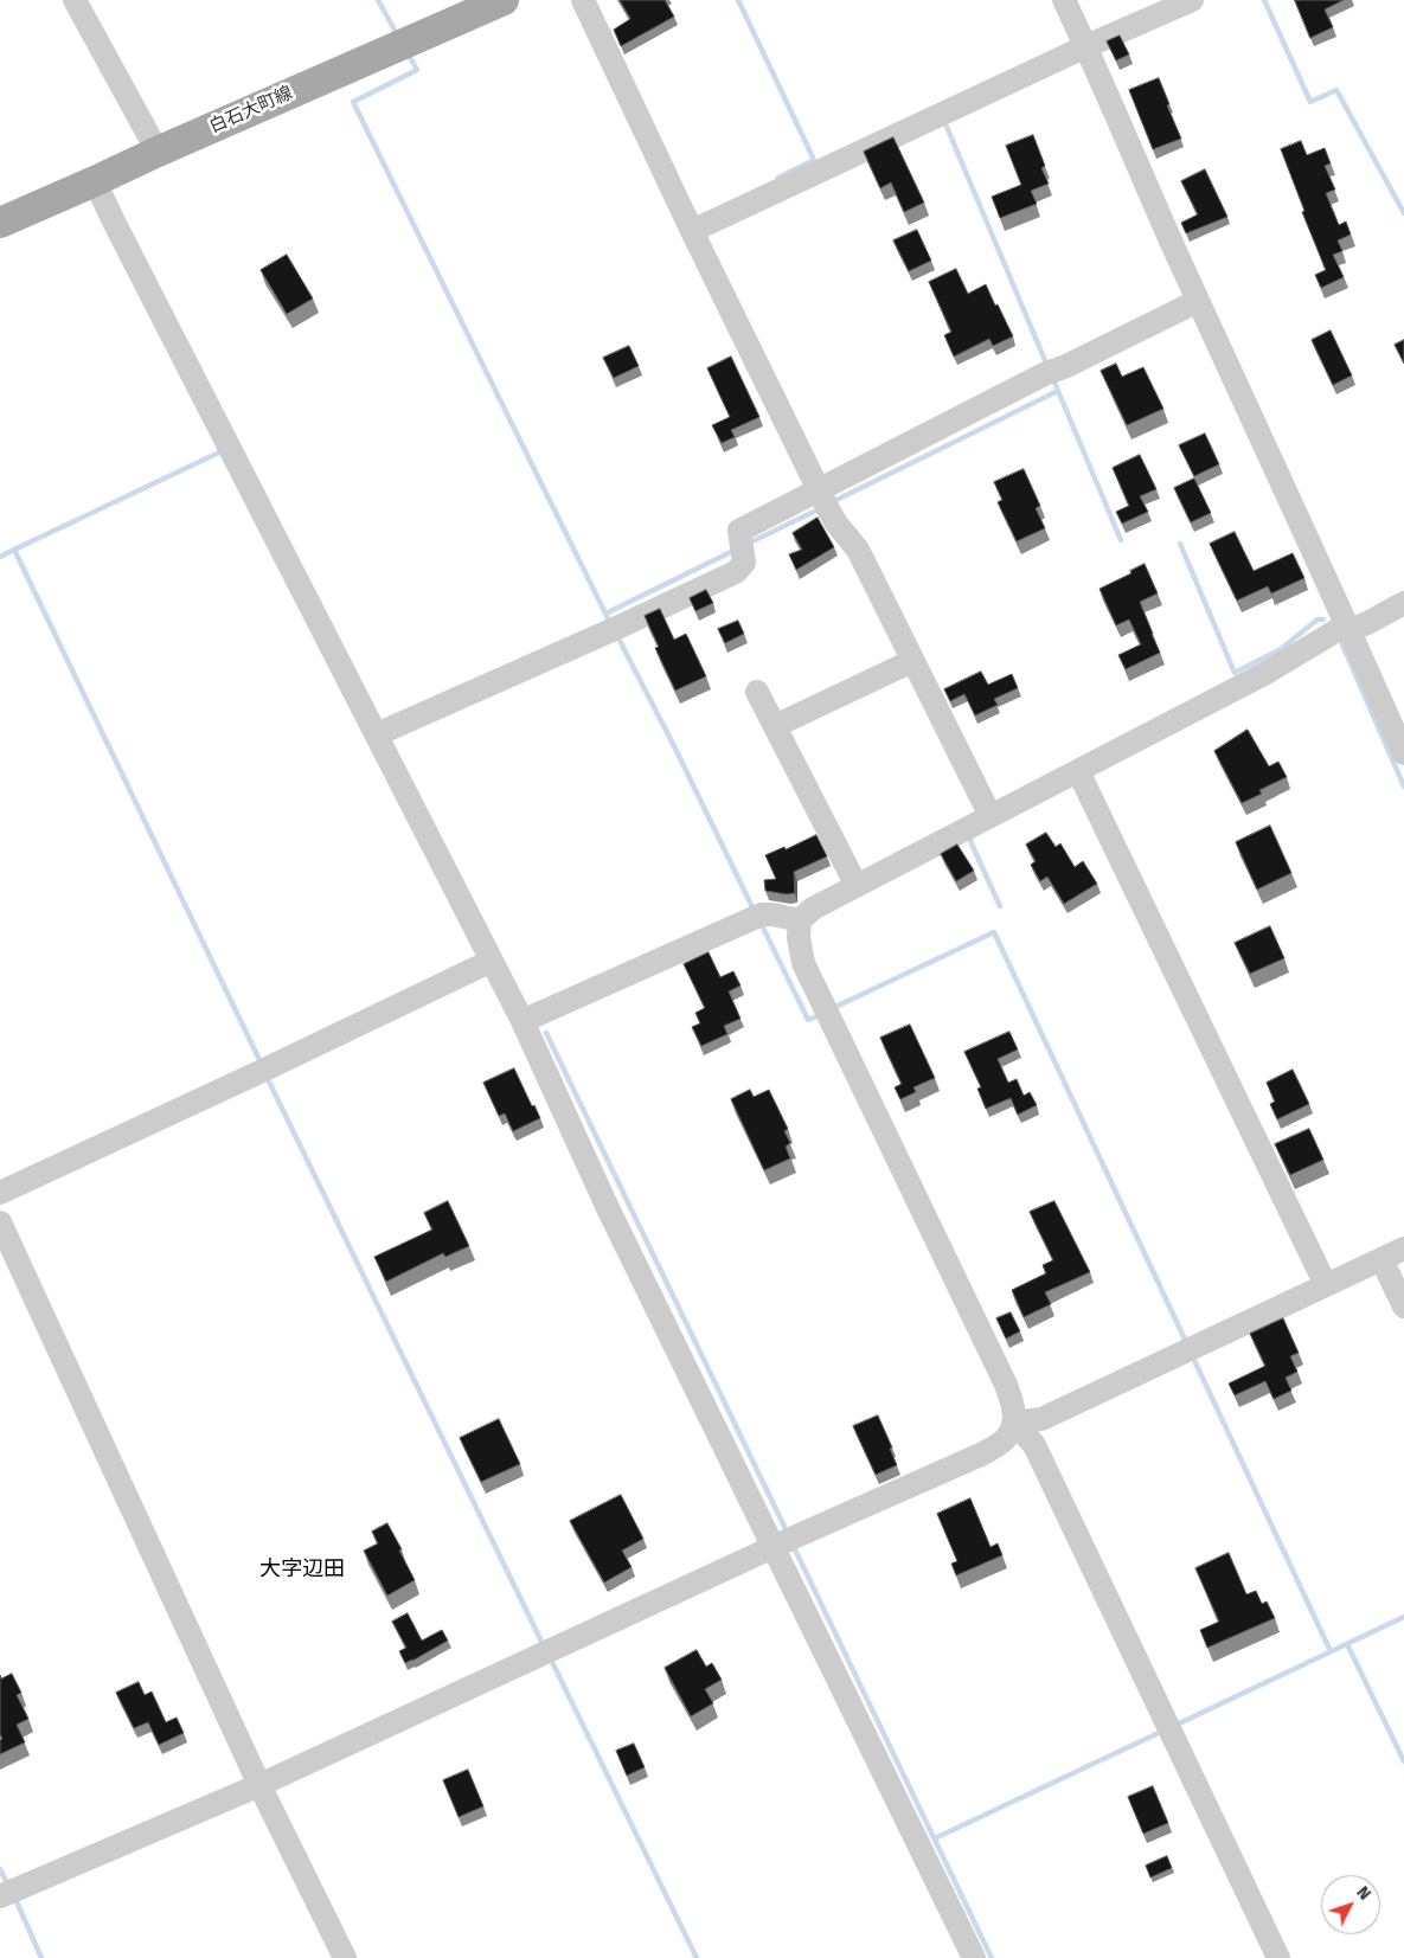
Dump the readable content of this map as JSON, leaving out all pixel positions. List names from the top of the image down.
{
  "streets": {
    "main road": ["白石大町線"]
  },
  "districts": ["大字辺田"],
  "north": "top right"
}
